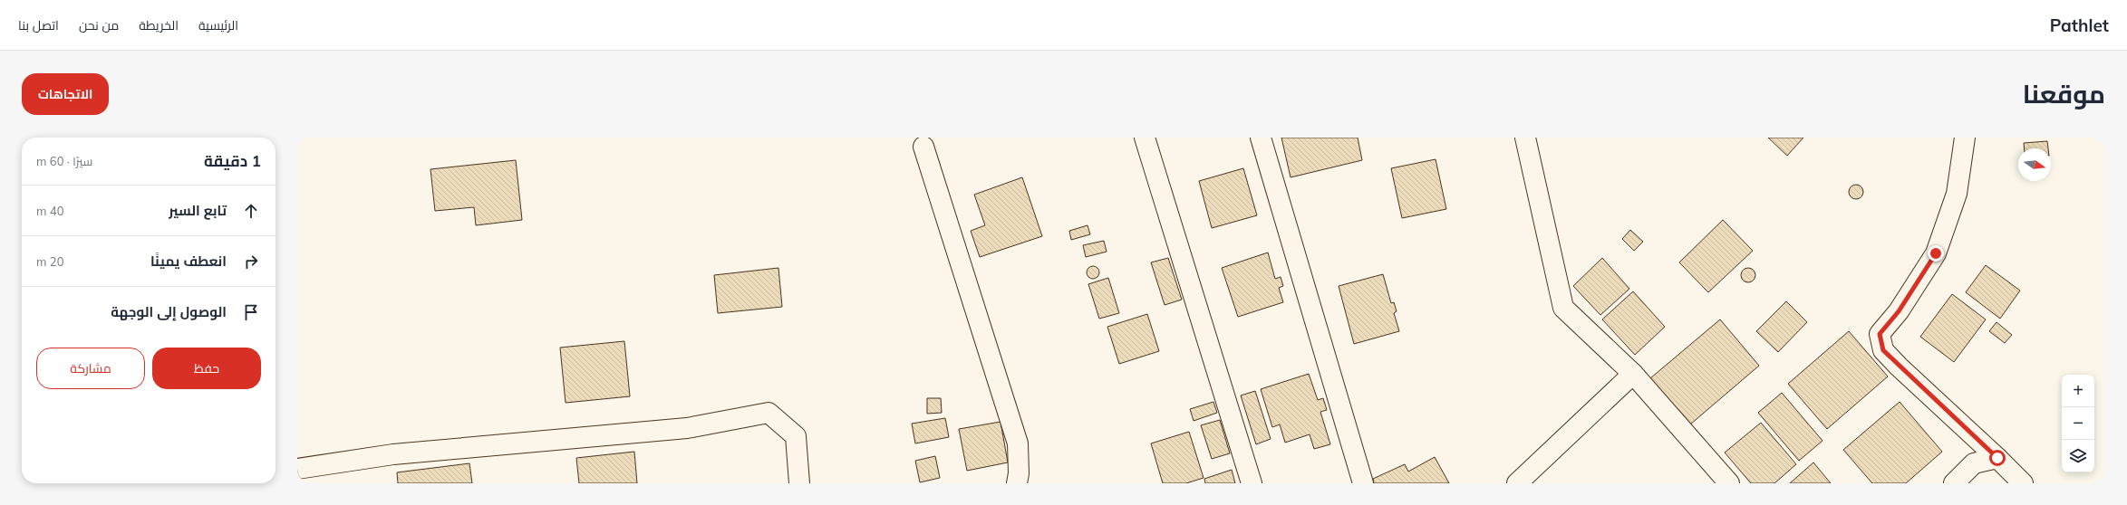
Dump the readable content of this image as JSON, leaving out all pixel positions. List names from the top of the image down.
{
  "north": "right",
  "page": {
    "header": "Pathlet",
    "nav": [
      "الرئيسية",
      "الخريطة",
      "من نحن",
      "اتصل بنا"
    ],
    "title": "موقعنا",
    "buttons": [
      "الاتجاهات",
      ["حفظ", "مشاركة"]
    ],
    "heading": ["1 دقيقة", "سيرًا · 60 m"],
    "list": [
      ["تابع السير", "40 m"],
      ["انعطف يمينًا", "20 m"],
      "الوصول إلى الوجهة"
    ],
    "map_buttons": ["+", "−"]
  }
}
